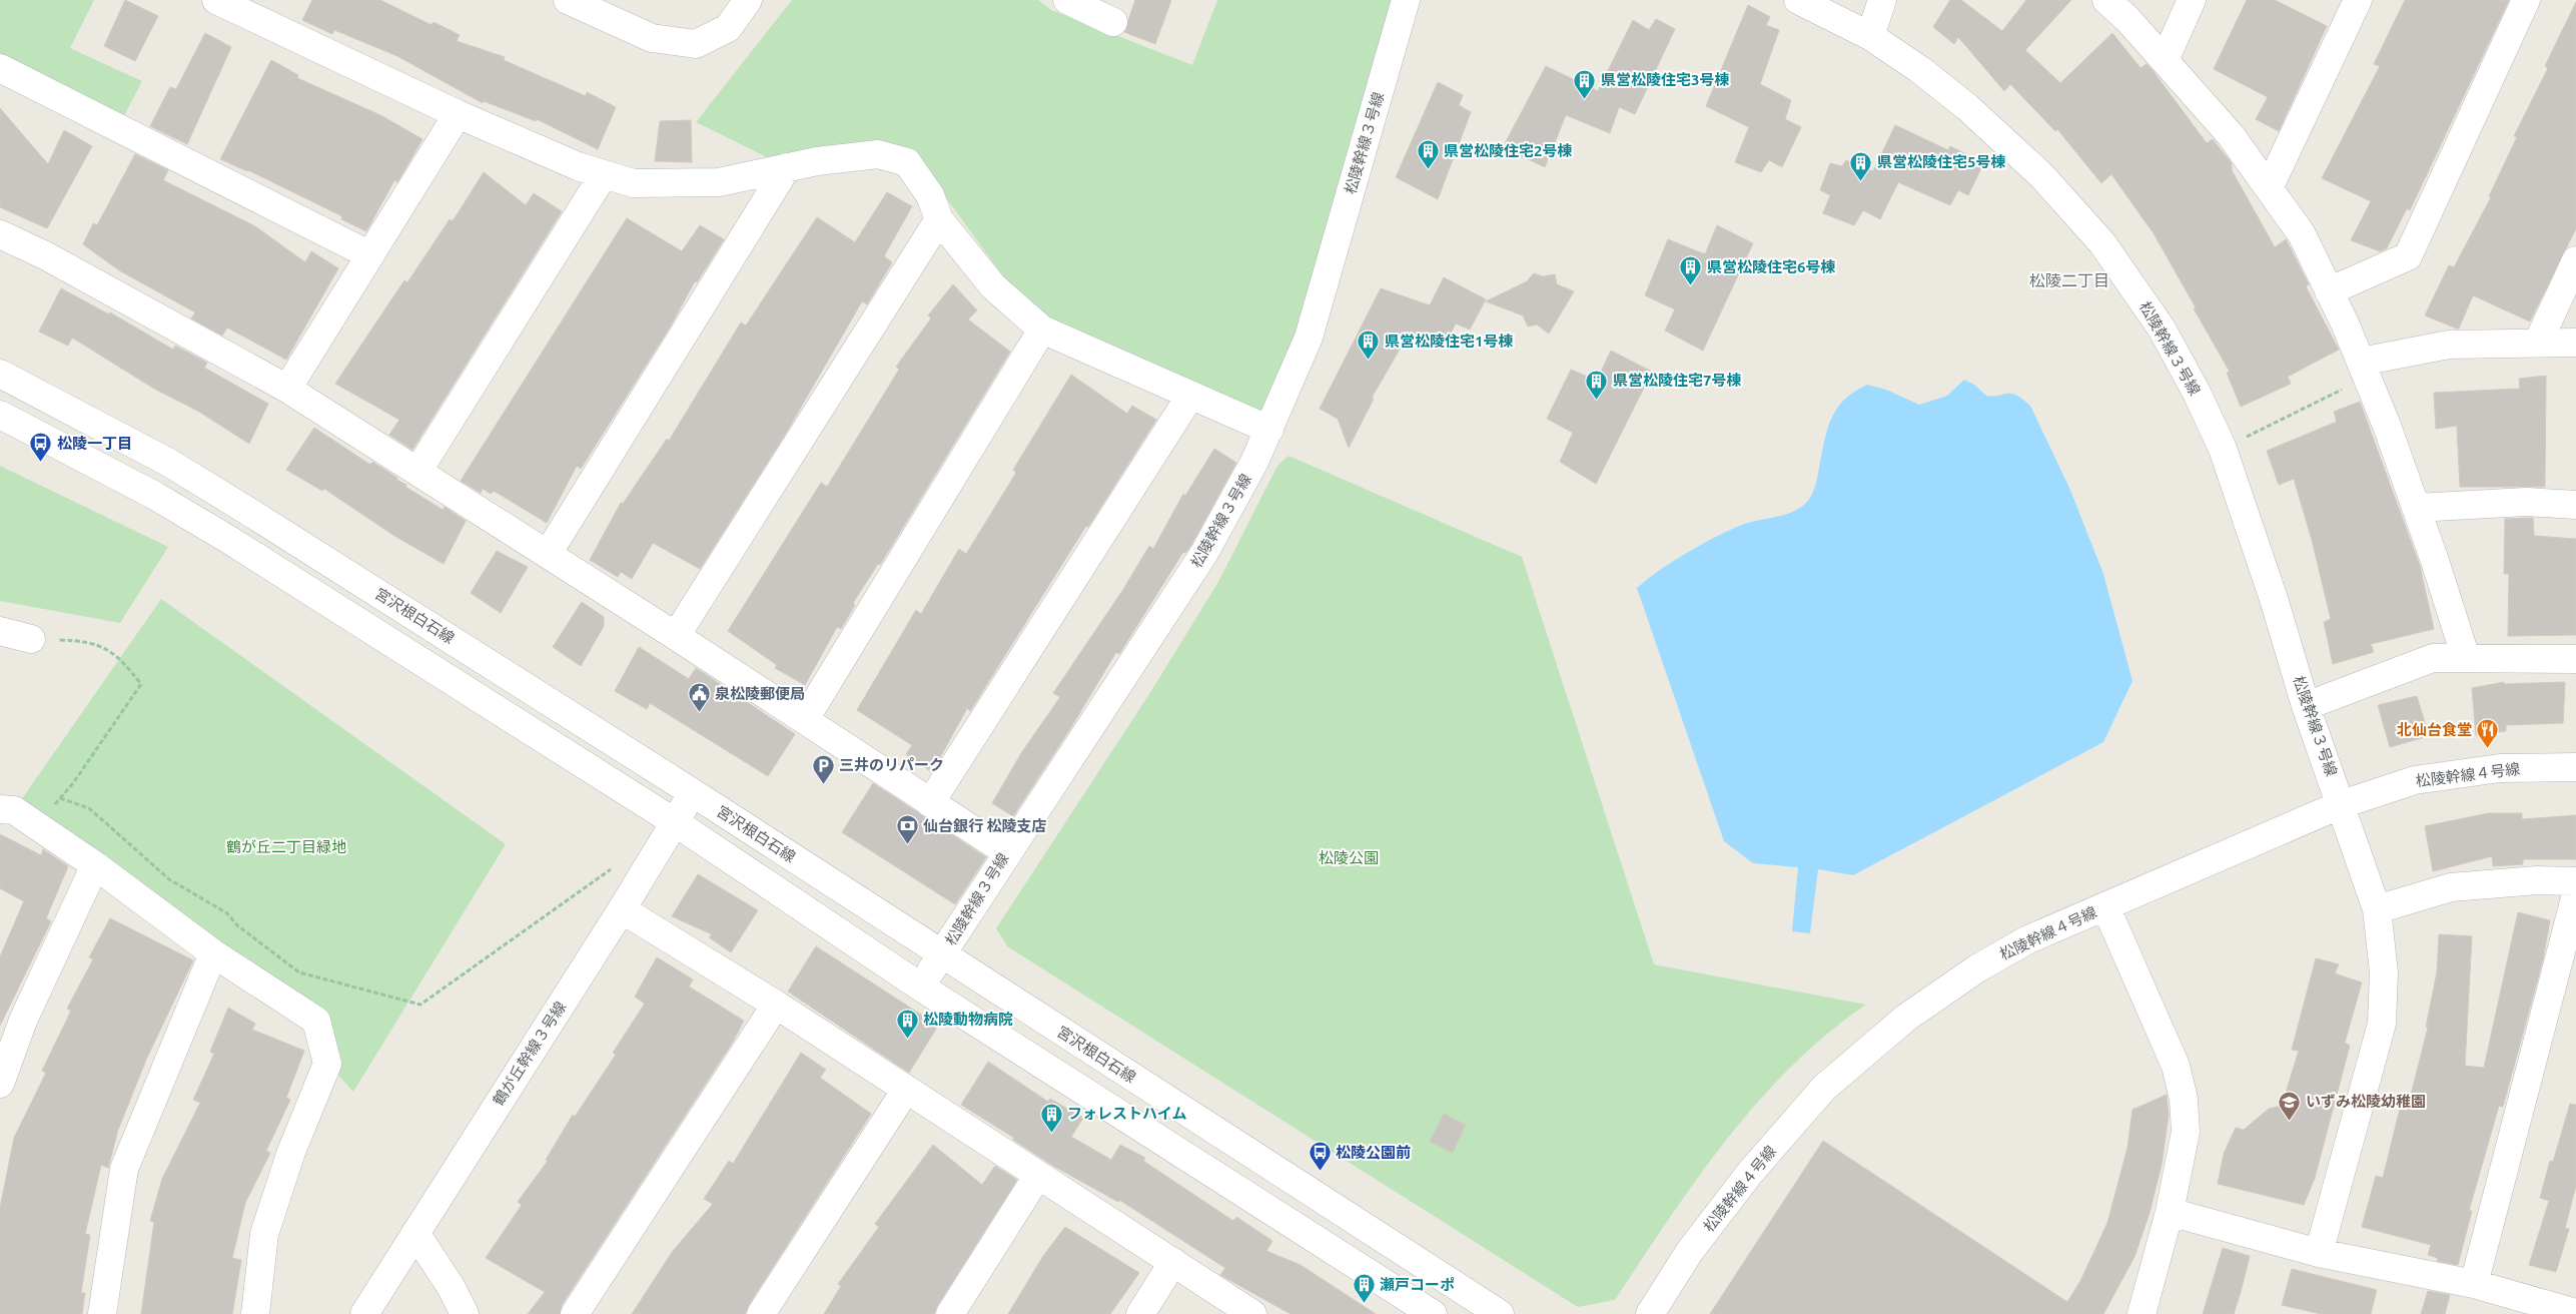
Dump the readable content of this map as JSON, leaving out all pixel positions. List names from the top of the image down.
{
  "streets": {
    "street": [
      "松陵幹線３号線",
      "宮沢根白石線",
      "松陵幹線４号線",
      "鶴が丘幹線３号線"
    ]
  },
  "crossings": [
    ["松陵幹線３号線", "宮沢根白石線"],
    ["松陵幹線３号線", "松陵幹線４号線"],
    ["宮沢根白石線", "鶴が丘幹線３号線"]
  ],
  "districts": ["松陵二丁目"],
  "parks": ["鶴が丘二丁目緑地", "松陵公園"],
  "places": {
    "building": [
      "県営松陵住宅3号棟",
      "県営松陵住宅2号棟",
      "県営松陵住宅5号棟",
      "県営松陵住宅6号棟",
      "県営松陵住宅1号棟",
      "県営松陵住宅7号棟",
      "松陵動物病院",
      "フォレストハイム",
      "瀬戸コーポ"
    ],
    "bus stop": ["松陵一丁目", "松陵公園前"],
    "public building": ["泉松陵郵便局"],
    "restaurant": ["北仙台食堂"],
    "parking": ["三井のリパーク"],
    "bank": ["仙台銀行 松陵支店"],
    "school or university": ["いずみ松陵幼稚園"]
  }
}
